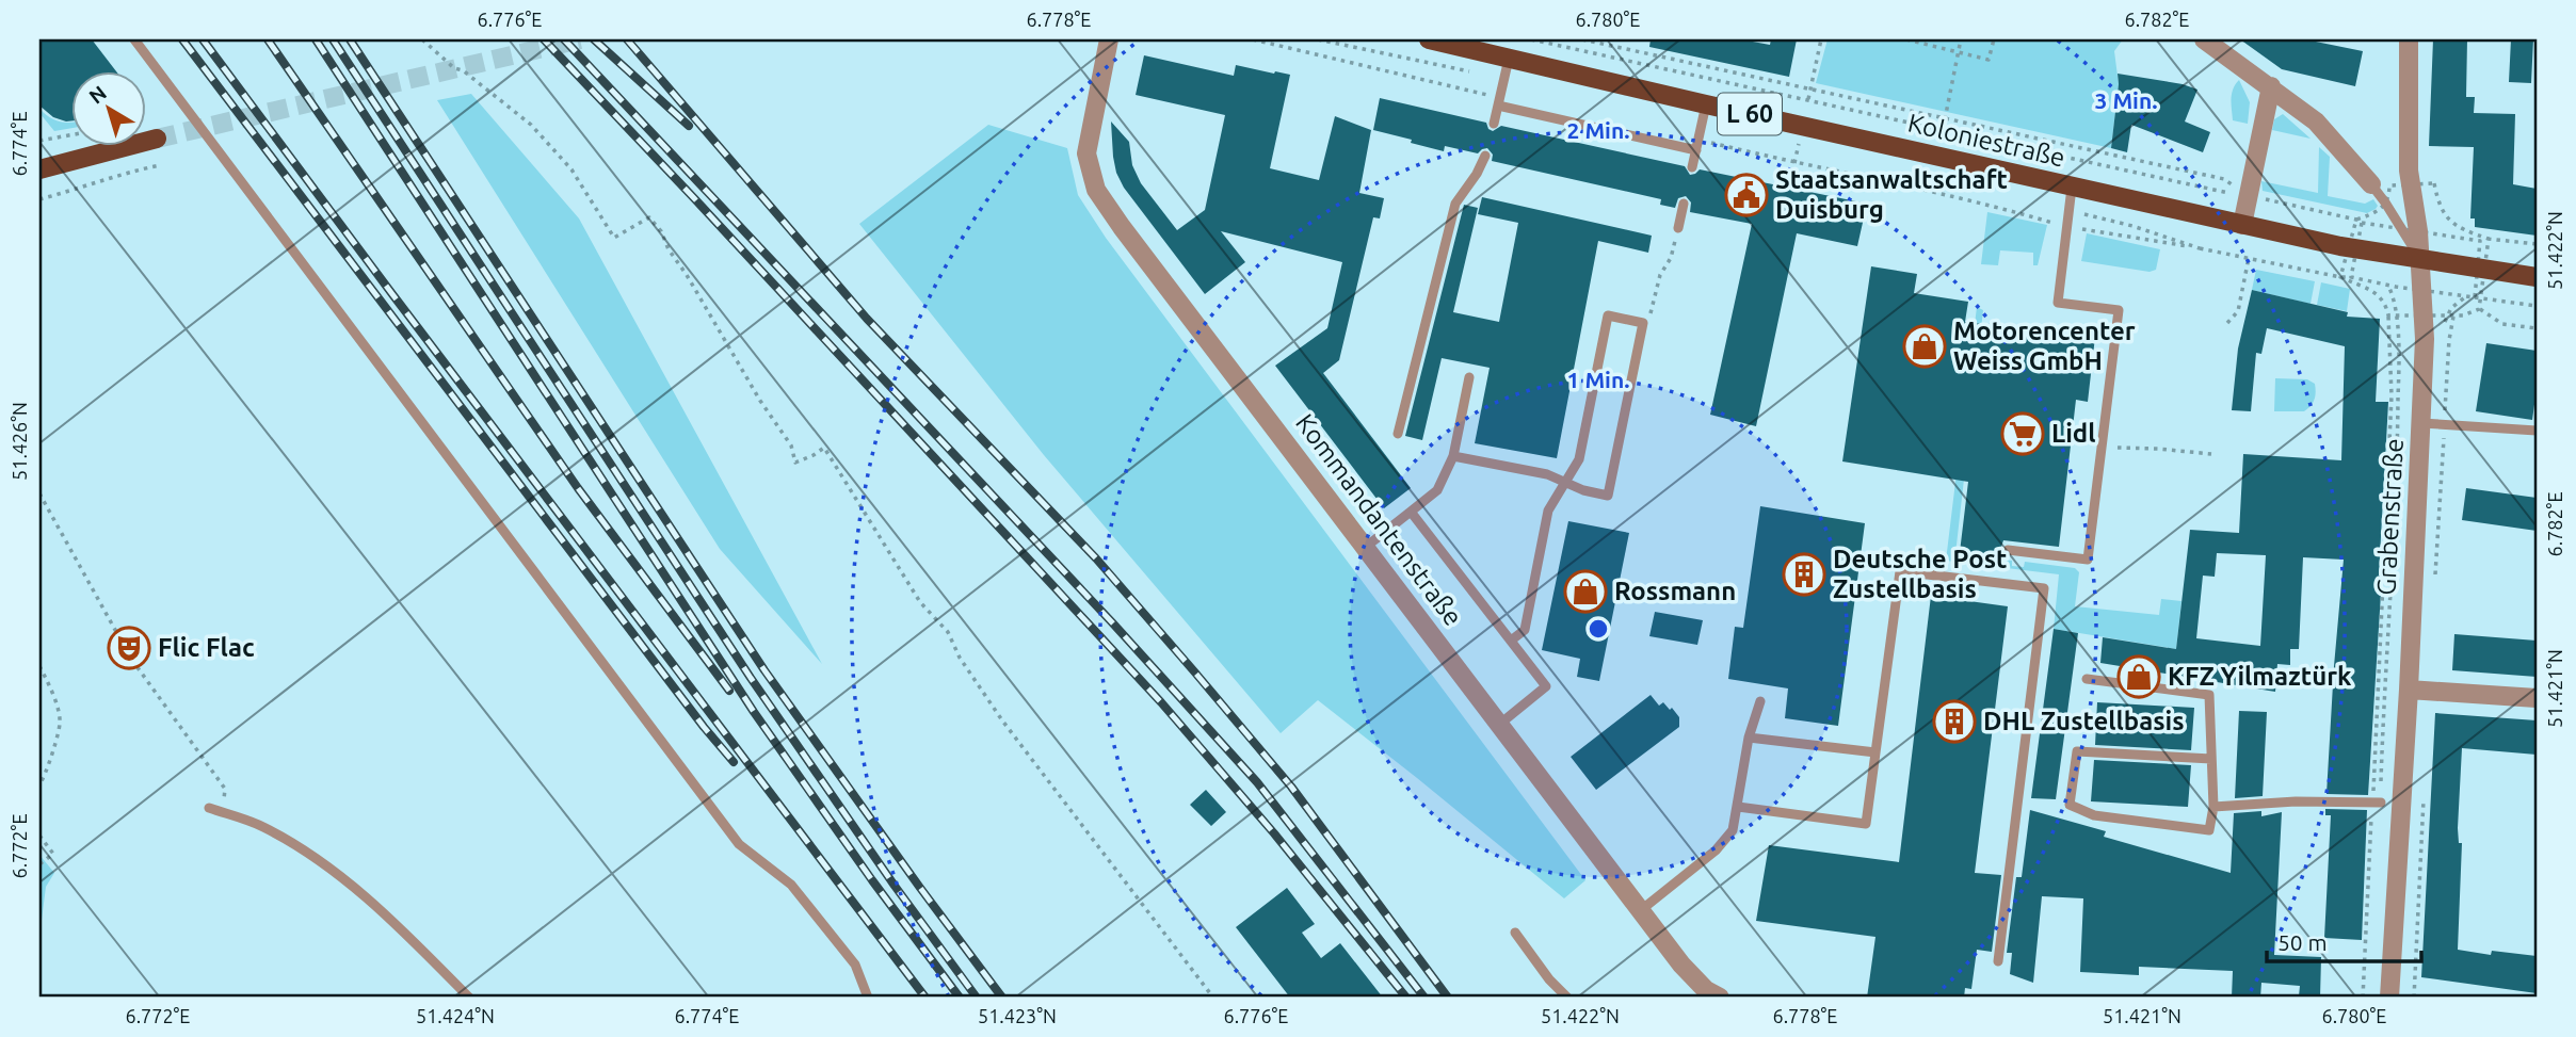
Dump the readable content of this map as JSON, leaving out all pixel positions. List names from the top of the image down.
{
  "streets": {
    "main road": ["L 60", "Koloniestraße"],
    "street": ["Grabenstraße", "Kommandantenstraße"]
  },
  "crossings": [
    ["Koloniestraße", "Grabenstraße"]
  ],
  "places": {
    "public building": ["Staatsanwaltschaft Duisburg"],
    "shop": ["Motorencenter Weiss GmbH", "Rossmann", "KFZ Yilmaztürk"],
    "supermarket": ["Lidl"],
    "building": ["Deutsche Post Zustellbasis", "DHL Zustellbasis"],
    "theatre": ["Flic Flac"]
  },
  "scale_bar": "50 m",
  "north": "top left",
  "coordinates": [
    "6.776°E",
    "6.778°E",
    "6.780°E",
    "6.782°E",
    "6.774°E",
    "51.422°N",
    "51.426°N",
    "51.421°N",
    "6.772°E",
    "51.424°N",
    "51.423°N"
  ],
  "rings": ["3 Min.", "2 Min.", "1 Min."]
}
